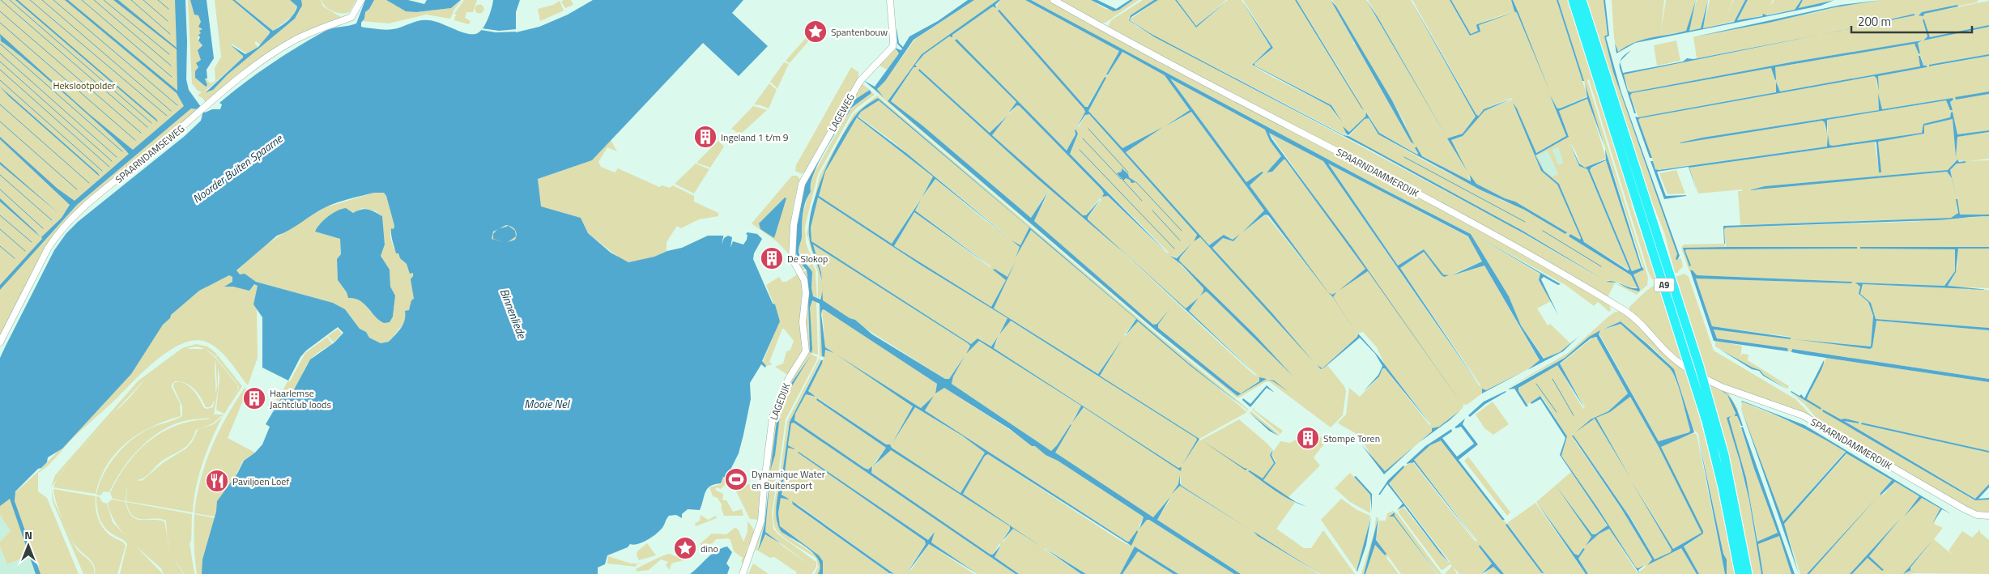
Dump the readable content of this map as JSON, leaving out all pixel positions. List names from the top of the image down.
{
  "streets": {
    "highway": ["A9"],
    "street": [
      "LAGEWEG",
      "SPAARNDAMSEWEG",
      "SPAARNDAMMERDIJK",
      "LAGEDIJK"
    ]
  },
  "crossings": [
    ["LAGEWEG", "LAGEDIJK"]
  ],
  "water": ["Noorder Buiten Spaarne", "Binnenliede", "Mooie Nel"],
  "parks": ["Hekslootpolder"],
  "places": {
    "place": ["Spantenbouw", "dino"],
    "building": [
      "Ingeland 1 t/m 9",
      "De Slokop",
      "Haarlemse Jachtclub loods",
      "Stompe Toren"
    ],
    "sports": ["Dynamique Water en Buitensport"],
    "restaurant": ["Paviljoen Loef"]
  },
  "scale_bar": "200 m",
  "north": "top"
}
